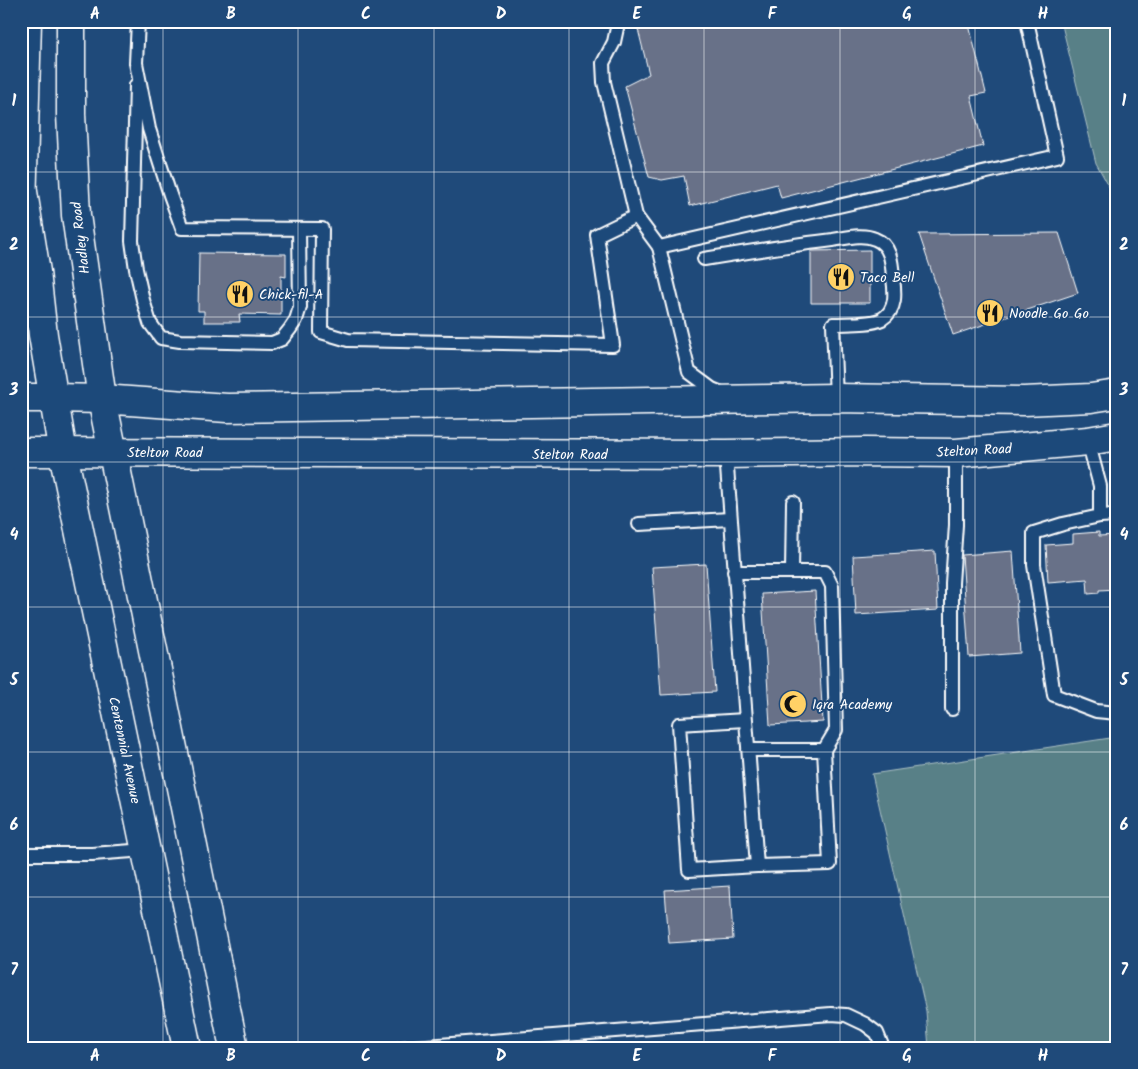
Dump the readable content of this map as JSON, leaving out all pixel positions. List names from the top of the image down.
{
  "streets": {
    "main road": ["Hadley Road", "Stelton Road", "Centennial Avenue"]
  },
  "crossings": [
    ["Hadley Road", "Stelton Road"],
    ["Stelton Road", "Centennial Avenue"]
  ],
  "places": {
    "restaurant": ["Taco Bell", "Chick-fil-A", "Noodle Go Go"],
    "mosque": ["Iqra Academy"]
  },
  "grid": {
    "columns": [
      "A",
      "B",
      "C",
      "D",
      "E",
      "F",
      "G",
      "H"
    ],
    "rows": [
      "1",
      "2",
      "3",
      "4",
      "5",
      "6",
      "7"
    ]
  }
}
